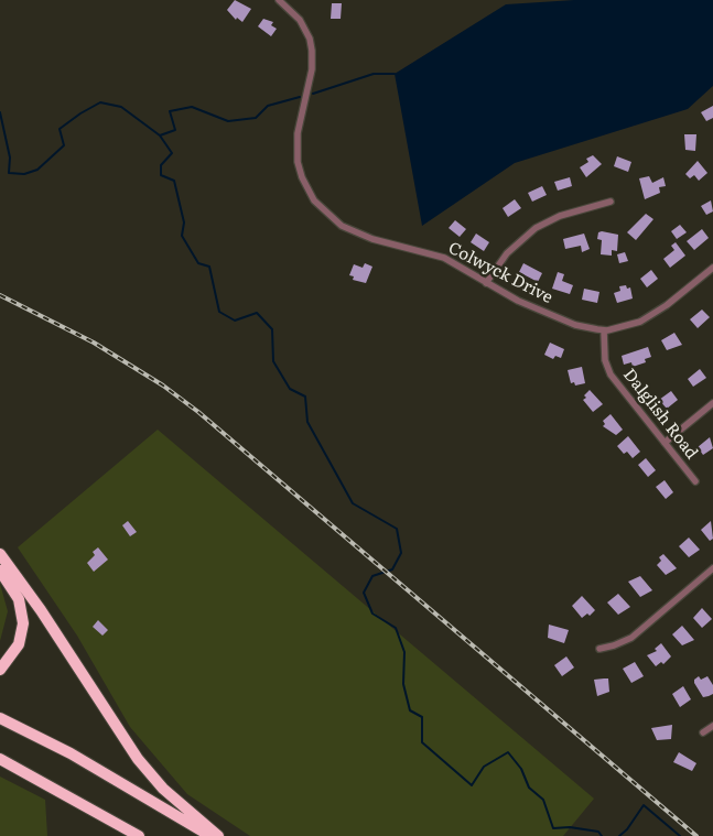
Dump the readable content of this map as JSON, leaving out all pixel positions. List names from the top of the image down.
{
  "streets": {
    "street": ["Colwyck Drive", "Dalglish Road"]
  },
  "crossings": [
    ["Colwyck Drive", "Dalglish Road"]
  ]
}
